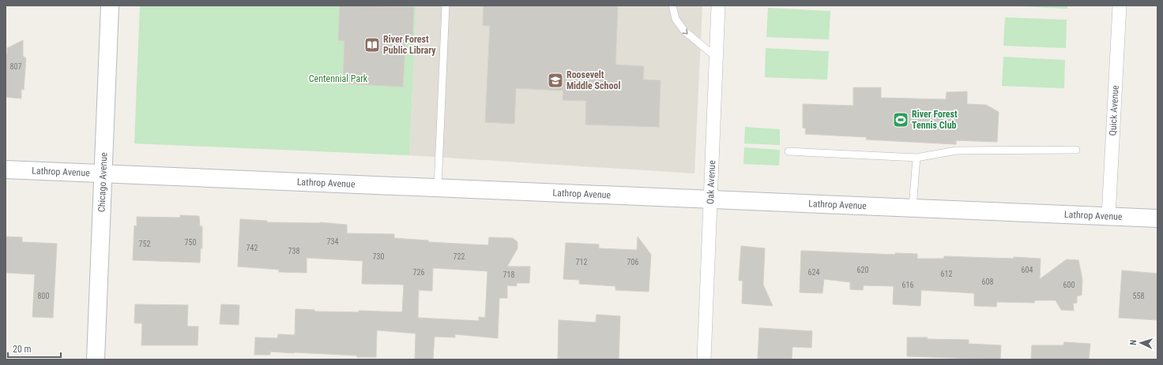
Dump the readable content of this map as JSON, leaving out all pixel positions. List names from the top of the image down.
{
  "streets": {
    "street": [
      "Quick Avenue",
      "Lathrop Avenue",
      "Chicago Avenue",
      "Oak Avenue"
    ]
  },
  "crossings": [
    ["Quick Avenue", "Lathrop Avenue"],
    ["Lathrop Avenue", "Chicago Avenue"],
    ["Lathrop Avenue", "Oak Avenue"]
  ],
  "parks": ["Centennial Park"],
  "places": {
    "library": ["River Forest Public Library"],
    "school or university": ["Roosevelt Middle School"],
    "sports": ["River Forest Tennis Club"]
  },
  "house_numbers": [
    "807",
    "734",
    "750",
    "752",
    "742",
    "738",
    "730",
    "722",
    "712",
    "706",
    "620",
    "604",
    "726",
    "624",
    "612",
    "718",
    "608",
    "616",
    "600",
    "800",
    "558"
  ],
  "scale_bar": "20 m",
  "north": "left"
}
